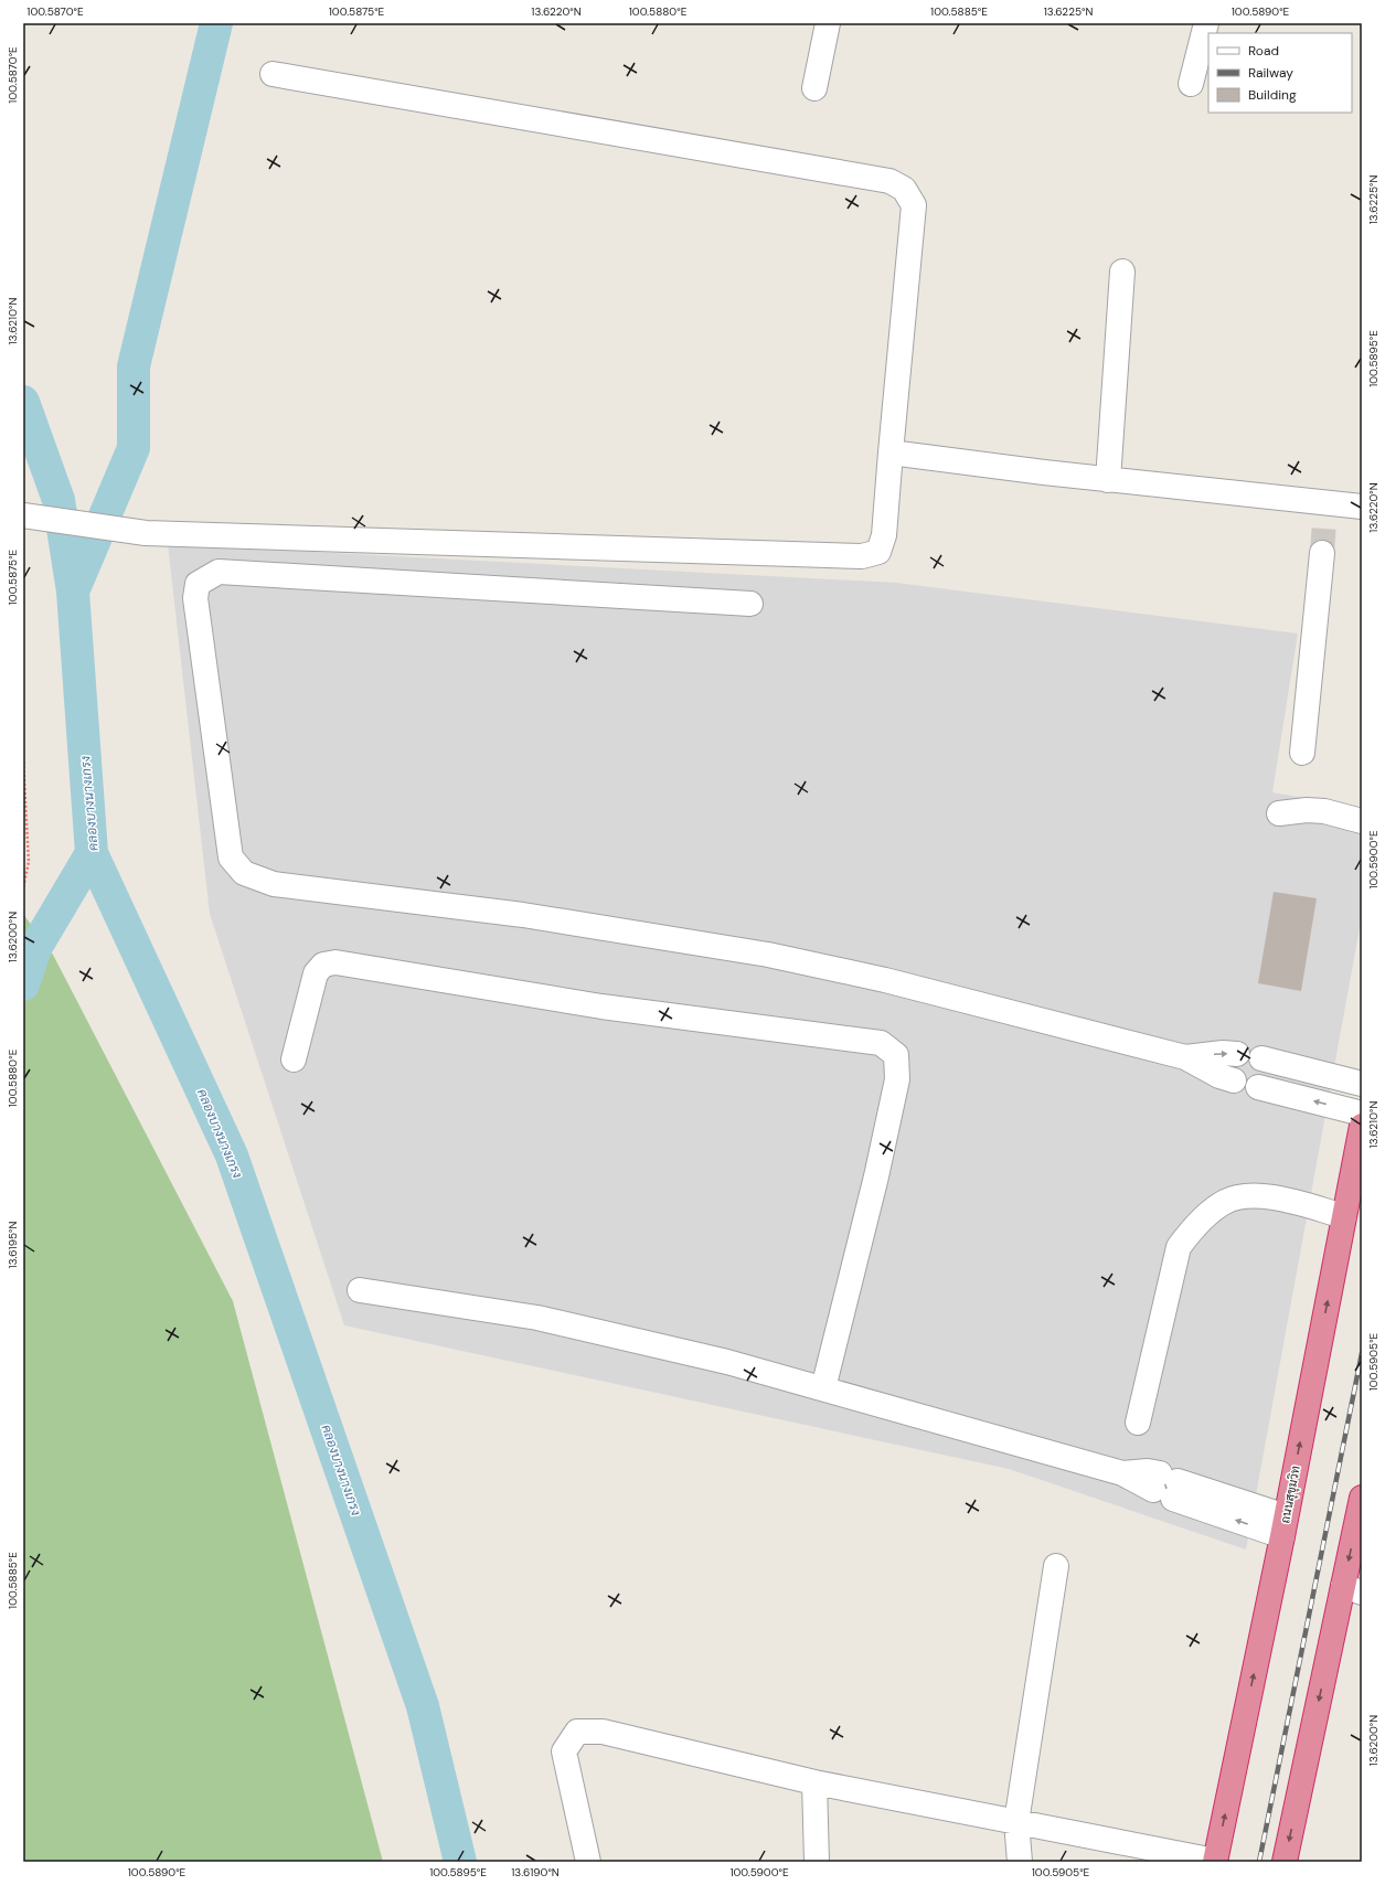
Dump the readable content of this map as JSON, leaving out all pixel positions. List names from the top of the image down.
{
  "streets": {
    "highway": ["ถนนสุขุมวิท"]
  },
  "water": ["คลองบางนางเกรง"],
  "legend": ["Road", "Railway", "Building"],
  "coordinates": [
    "100.5870°E",
    "100.5875°E",
    "13.6220°N",
    "100.5880°E",
    "100.5885°E",
    "13.6225°N",
    "100.5890°E",
    "13.6210°N",
    "100.5895°E",
    "100.5900°E",
    "13.6200°N",
    "13.6195°N",
    "100.5905°E",
    "13.6190°N"
  ]
}
